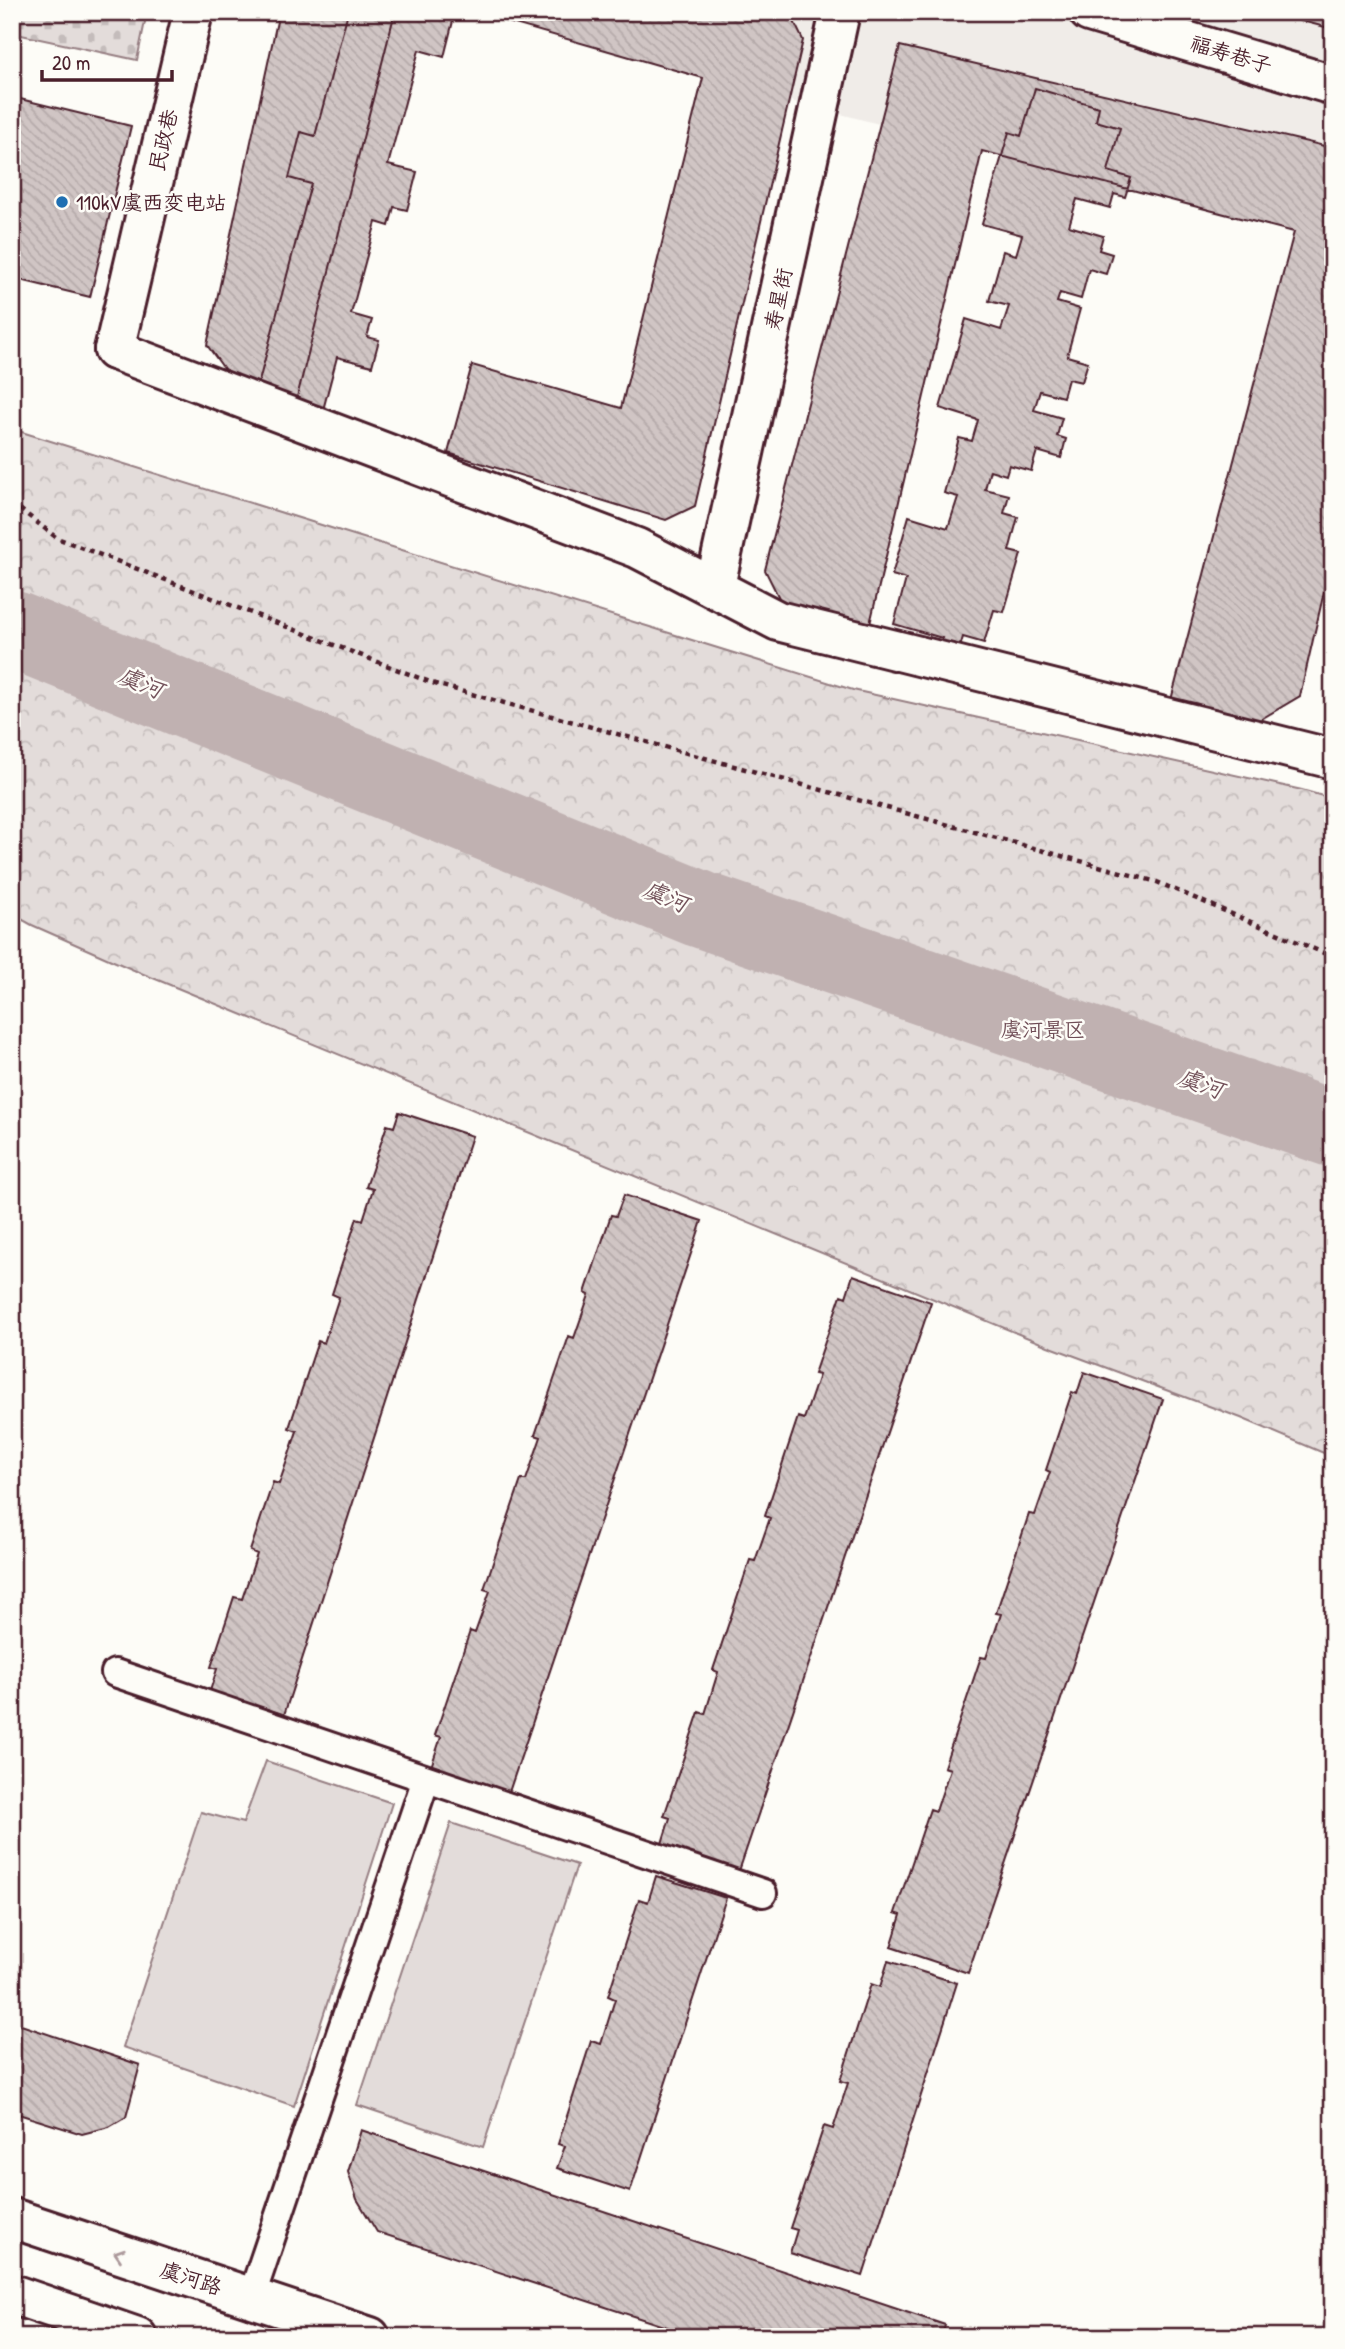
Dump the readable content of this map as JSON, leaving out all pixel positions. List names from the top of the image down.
{
  "streets": {
    "street": [
      "福寿巷子",
      "民政巷",
      "寿星街",
      "虞河路"
    ]
  },
  "crossings": [
    ["民政巷", "寿星街"]
  ],
  "water": ["虞河"],
  "parks": ["虞河景区"],
  "places": ["110kV虞西变电站"],
  "scale_bar": "20 m"
}
